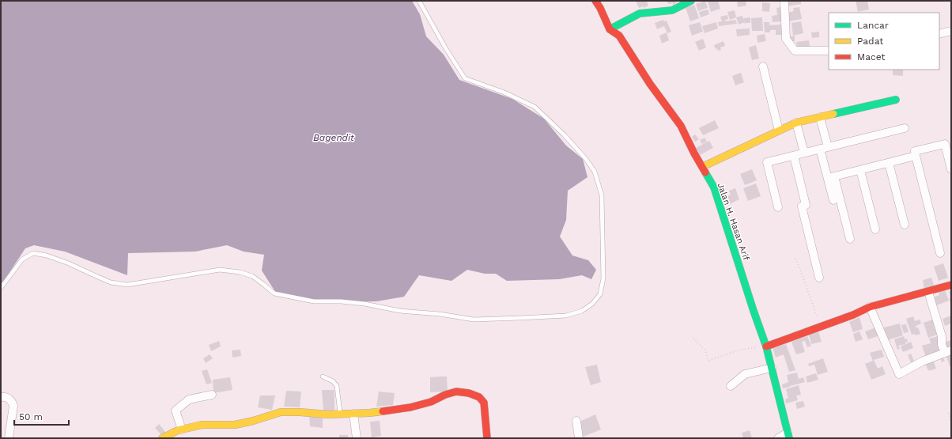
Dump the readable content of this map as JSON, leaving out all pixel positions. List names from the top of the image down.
{
  "streets": {
    "street": ["Jalan H. Hasan Arif"]
  },
  "water": ["Bagendit"],
  "legend": ["Lancar", "Padat", "Macet"],
  "scale_bar": "50 m"
}
